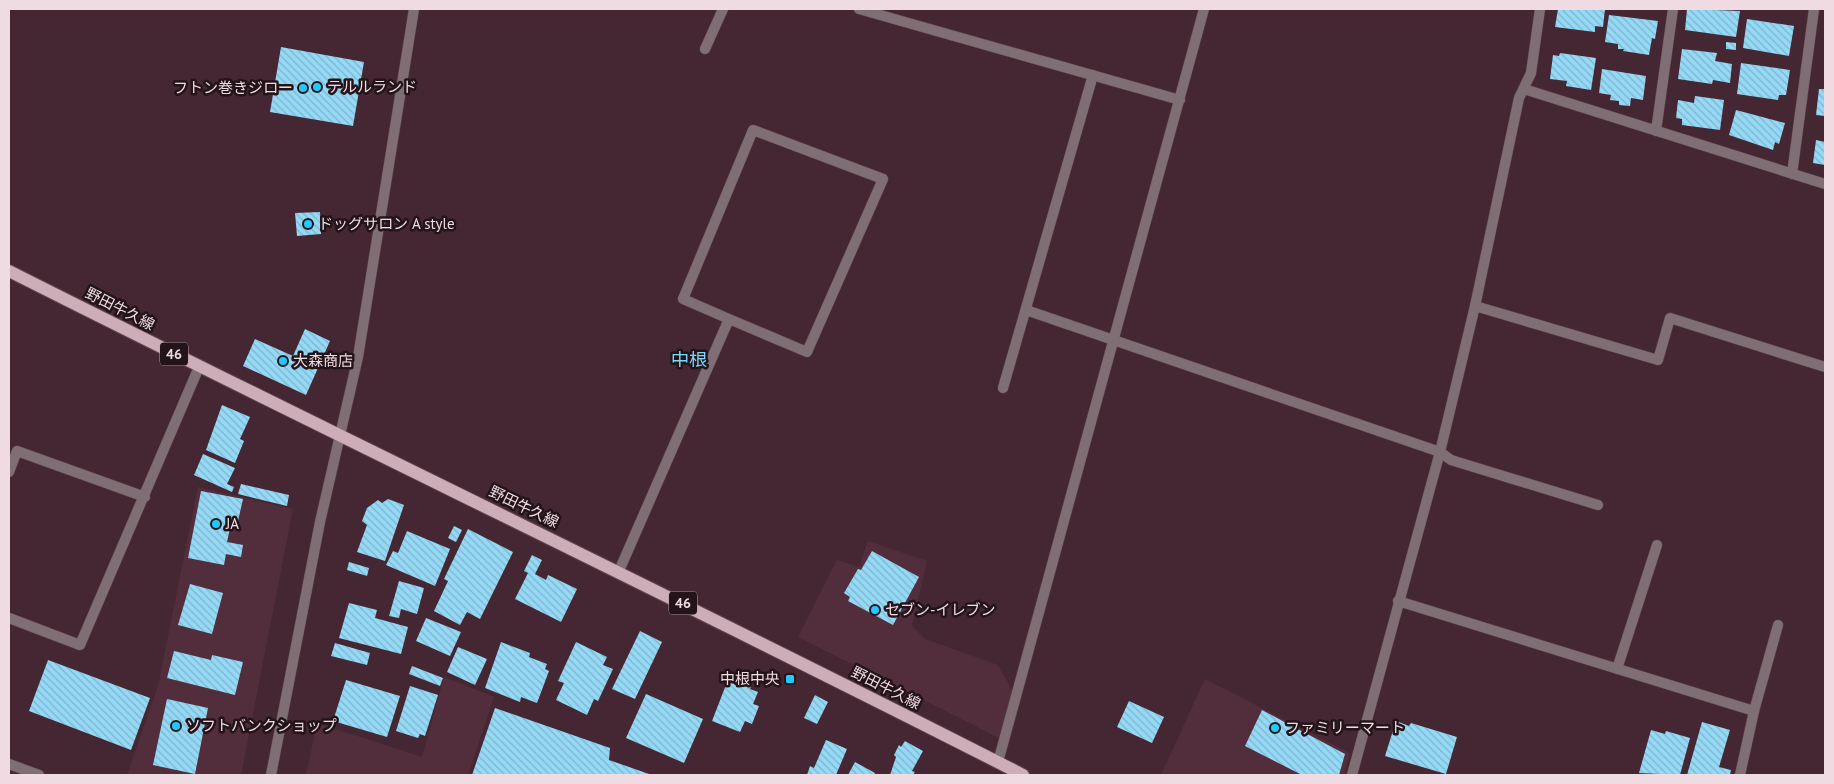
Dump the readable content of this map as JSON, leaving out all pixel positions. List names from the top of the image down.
{
  "streets": {
    "main road": ["野田牛久線", "46"]
  },
  "districts": ["中根"],
  "places": {
    "other": [
      "テルルランド",
      "フトン巻きジロー",
      "ドッグサロン A style",
      "大森商店",
      "JA",
      "セブン-イレブン",
      "ソフトバンクショップ",
      "ファミリーマート"
    ],
    "transit": ["中根中央"]
  }
}
